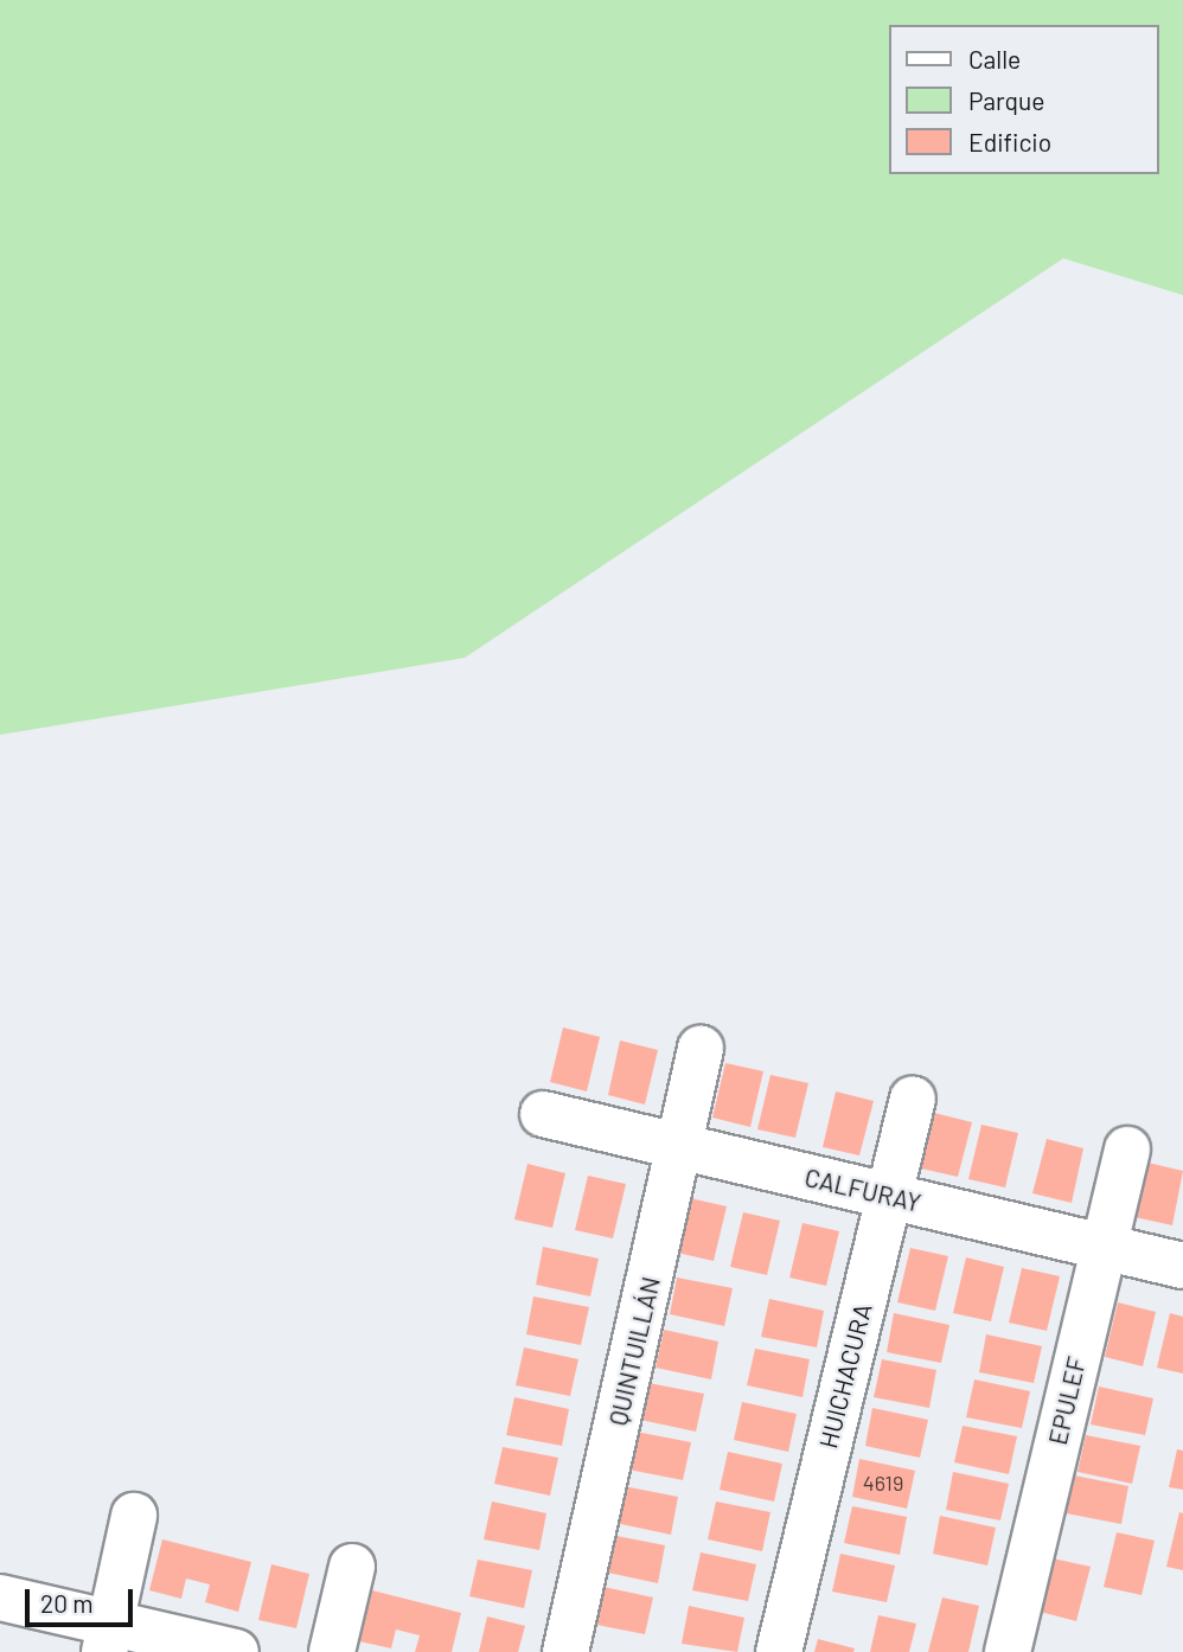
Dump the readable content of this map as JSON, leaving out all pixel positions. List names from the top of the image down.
{
  "streets": {
    "street": [
      "CALFURAY",
      "QUINTUILLÁN",
      "HUICHACURA",
      "EPULEF"
    ]
  },
  "crossings": [
    ["CALFURAY", "QUINTUILLÁN"],
    ["CALFURAY", "HUICHACURA"],
    ["CALFURAY", "EPULEF"]
  ],
  "house_numbers": ["4619"],
  "legend": ["Calle", "Parque", "Edificio"],
  "scale_bar": "20 m"
}
